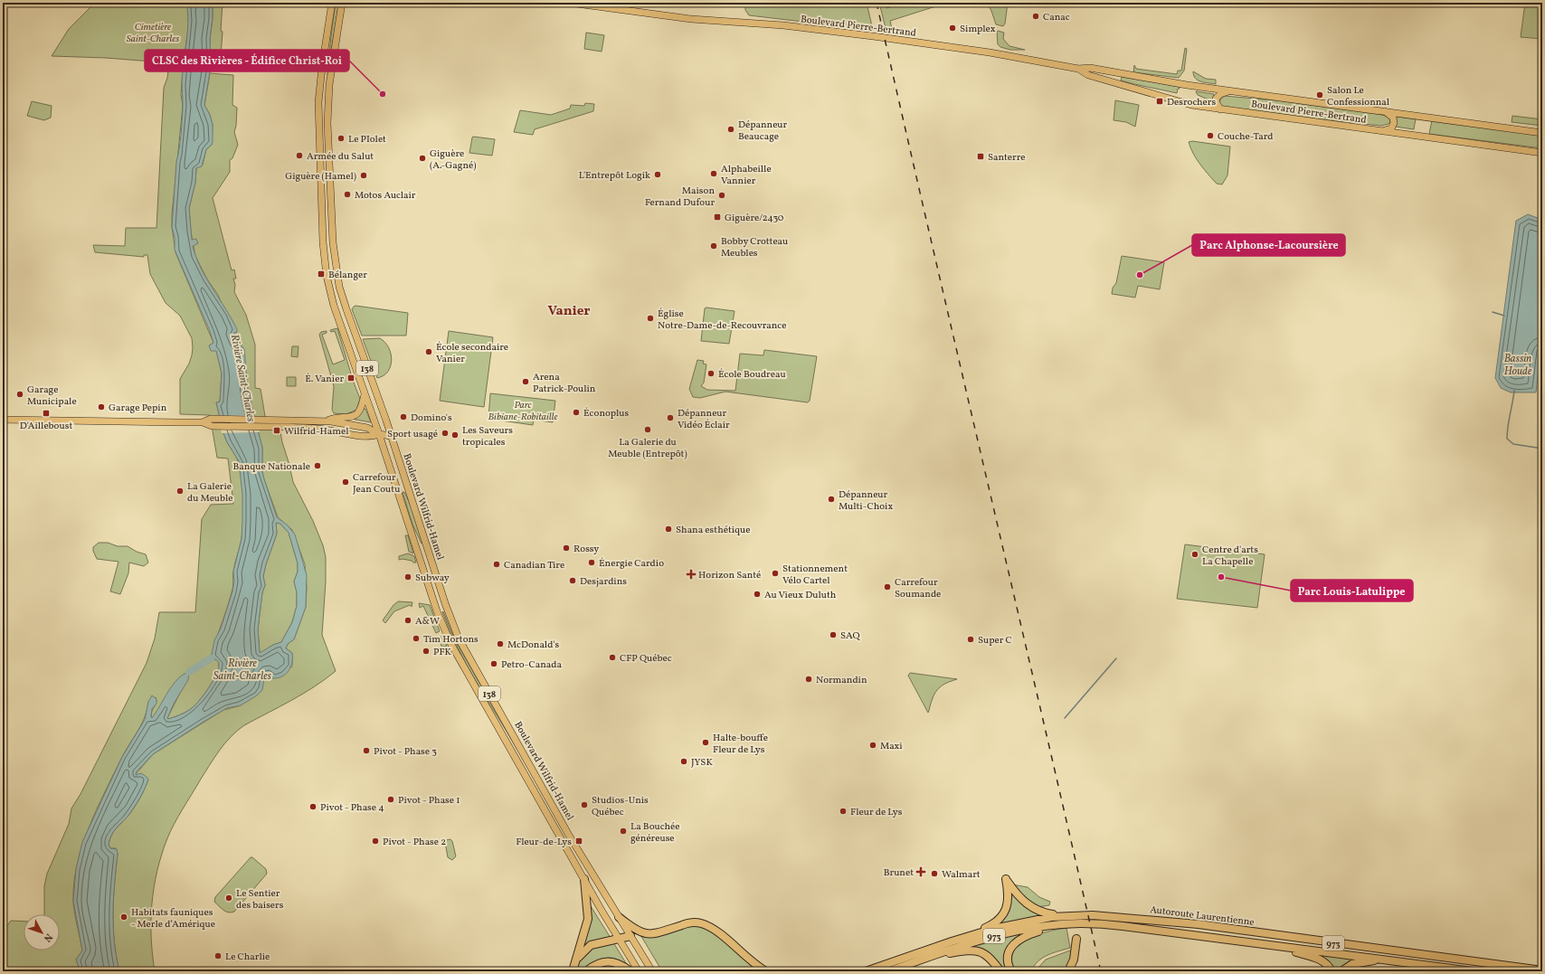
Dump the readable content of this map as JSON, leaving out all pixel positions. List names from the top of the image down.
{
  "streets": {
    "highway": ["Autoroute Laurentienne", "973"],
    "main road": ["Boulevard Pierre-Bertrand", "138", "Boulevard Wilfrid-Hamel"]
  },
  "districts": ["Vanier"],
  "water": ["Bassin Houde", "Rivière Saint-Charles"],
  "parks": ["Cimetière Saint-Charles", "Parc Bibiane-Robitaille"],
  "places": {
    "other": [
      "Canac",
      "Simplex",
      "CLSC des Rivières - Édifice Christ-Roi",
      "Salon Le Confessionnal",
      "Dépanneur Beaucage",
      "Couche-Tard",
      "Le PIolet",
      "Armée du Salut",
      "Giguère (A.-Gagné)",
      "Alphabeille Vannier",
      "L'Entrepôt Logik",
      "Giguère (Hamel)",
      "Motos Auclair",
      "Maison Fernand Dufour",
      "Bobby Crotteau Meubles",
      "Parc Alphonse-Lacoursière",
      "Église Notre-Dame-de-Recouvrance",
      "École secondaire Vanier",
      "École Boudreau",
      "Arena Patrick-Poulin",
      "Garage Municipale",
      "Garage Pepin",
      "Éconoplus",
      "Domino's",
      "Dépanneur Vidéo Éclair",
      "La Galerie du Meuble (Entrepôt)",
      "Sport usagé",
      "Les Saveurs tropicales",
      "Banque Nationale",
      "Carrefour Jean Coutu",
      "La Galerie du Meuble",
      "Dépanneur Multi-Choix",
      "Shana esthétique",
      "Rossy",
      "Centre d'arts La Chapelle",
      "Énergie Cardio",
      "Canadian Tire",
      "Stationnement Vélo Cartel",
      "Subway",
      "Parc Louis-Latulippe",
      "Desjardins",
      "Carrefour Soumande",
      "Au Vieux Duluth",
      "A&W",
      "SAQ",
      "Tim Hortons",
      "Super C",
      "McDonald's",
      "PFK",
      "CFP Québec",
      "Petro-Canada",
      "Normandin",
      "Halte-bouffe Fleur de Lys",
      "Maxi",
      "Pivot - Phase 3",
      "JYSK",
      "Pivot - Phase 1",
      "Studios-Unis Québec",
      "Pivot - Phase 4",
      "Fleur de Lys",
      "La Bouchée généreuse",
      "Pivot - Phase 2",
      "Walmart",
      "Le Sentier des baisers",
      "Habitats fauniques - Merle d’Amérique",
      "Le Charlie"
    ],
    "transit": [
      "Desrochers",
      "Santerre",
      "Giguère/2430",
      "Bélanger",
      "É. Vanier",
      "D'Ailleboust",
      "Wilfrid-Hamel",
      "Fleur-de-Lys"
    ],
    "health": ["Horizon Santé", "Brunet"]
  },
  "north": "bottom right"
}
